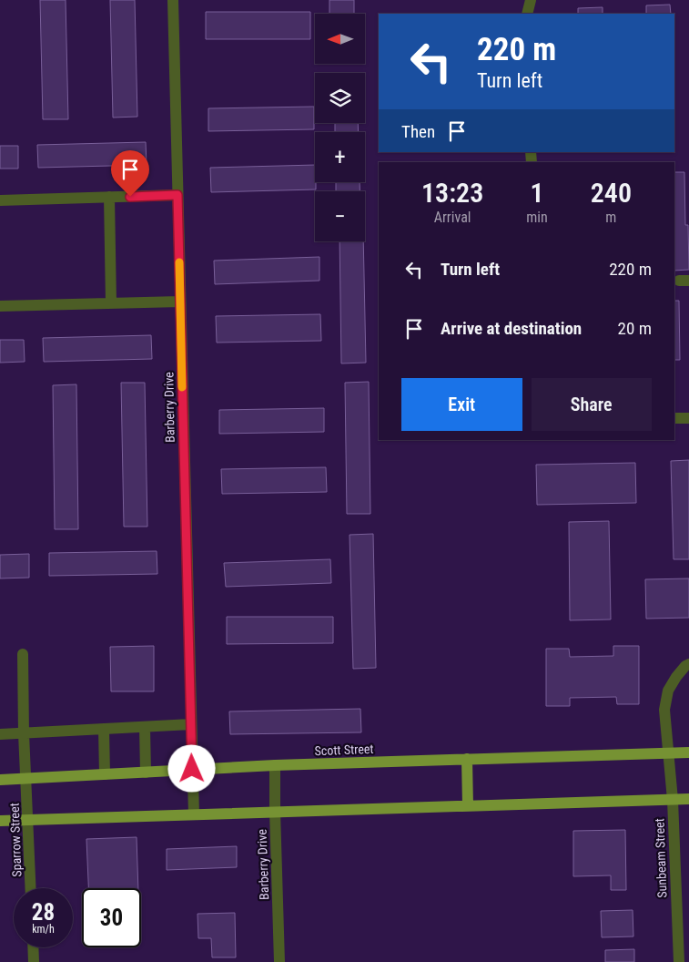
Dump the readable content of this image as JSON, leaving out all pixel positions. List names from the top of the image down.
{
  "streets": {
    "main road": ["Scott Street"],
    "street": ["Barberry Drive", "Sparrow Street", "Sunbeam Street"]
  },
  "crossings": [
    ["Barberry Drive", "Scott Street"],
    ["Scott Street", "Sparrow Street"],
    ["Scott Street", "Sunbeam Street"]
  ],
  "north": "left",
  "page": {
    "map_buttons": ["+", "−"],
    "turn": ["220 m", "Turn left"],
    "then": "Then",
    "eta": [
      "13:23",
      "Arrival",
      "1",
      "min",
      "240",
      "m"
    ],
    "list": [
      {
        "name": "Turn left",
        "value": "220 m"
      },
      {
        "name": "Arrive at destination",
        "value": "20 m"
      }
    ],
    "buttons": ["Exit", "Share"],
    "speed": "28 km/h",
    "limit": "30"
  }
}
